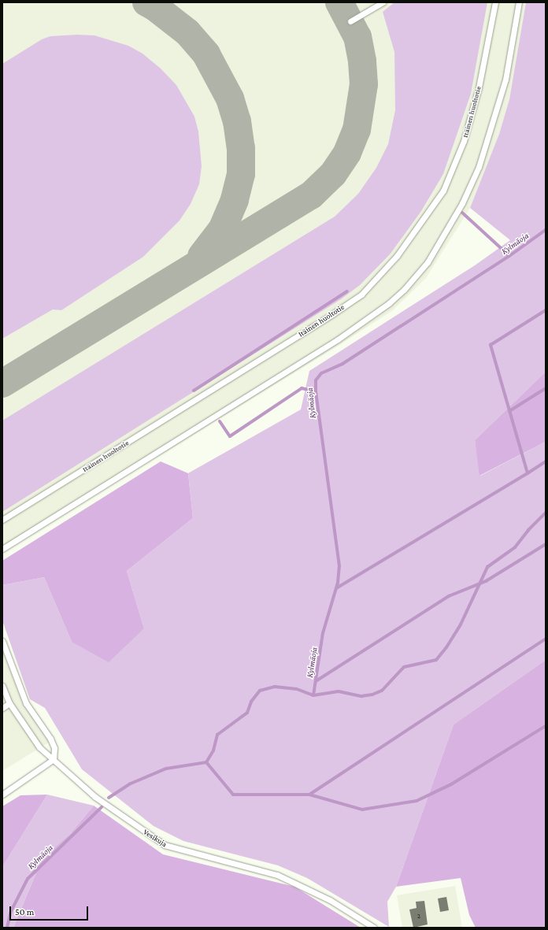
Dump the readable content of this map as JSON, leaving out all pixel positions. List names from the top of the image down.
{
  "streets": {
    "lane": ["Itäinen huoltotie", "Vesikuja"]
  },
  "water": ["Kylmäoja"],
  "house_numbers": ["2"],
  "scale_bar": "50 m"
}
